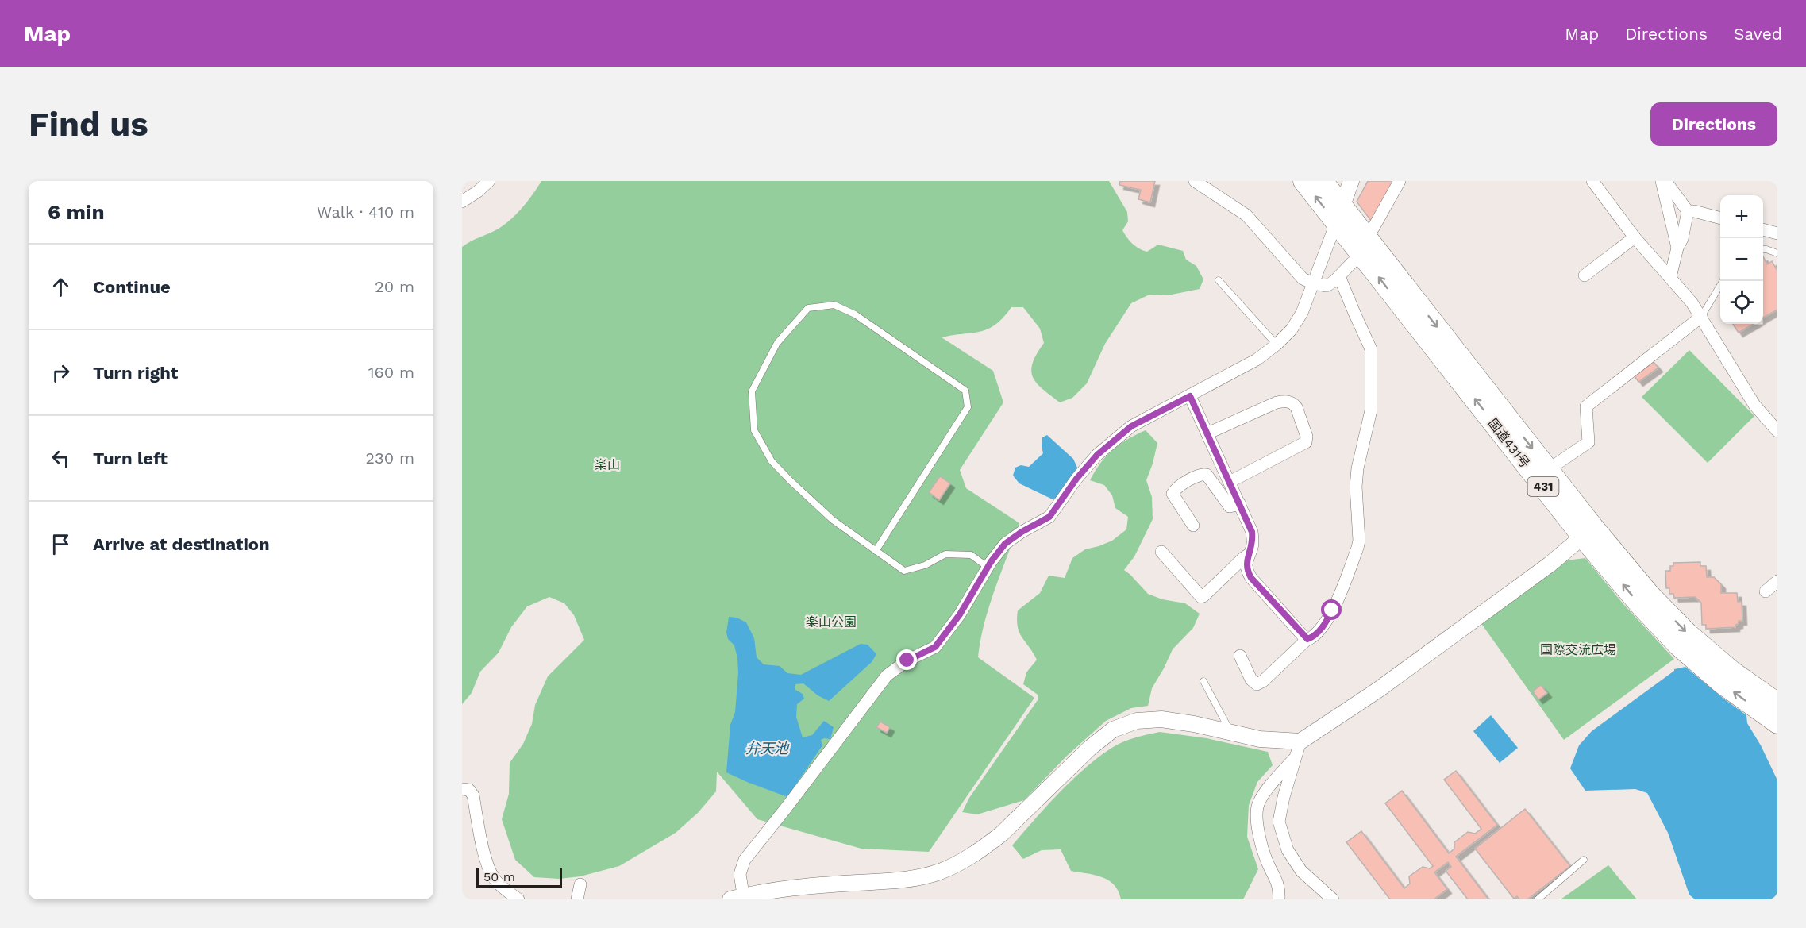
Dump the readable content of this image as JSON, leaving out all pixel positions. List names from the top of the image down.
{
  "streets": {
    "highway": ["国道431号", "431"]
  },
  "water": ["弁天池"],
  "parks": ["楽山", "楽山公園", "国際交流広場"],
  "scale_bar": "50 m",
  "page": {
    "header": "Map",
    "nav": ["Map", "Directions", "Saved"],
    "buttons": "Directions",
    "title": "Find us",
    "heading": ["6 min", "Walk · 410 m"],
    "map_buttons": ["+", "−"],
    "list": [
      ["Continue", "20 m"],
      ["Turn right", "160 m"],
      ["Turn left", "230 m"],
      "Arrive at destination"
    ],
    "scale": "50 m"
  }
}
